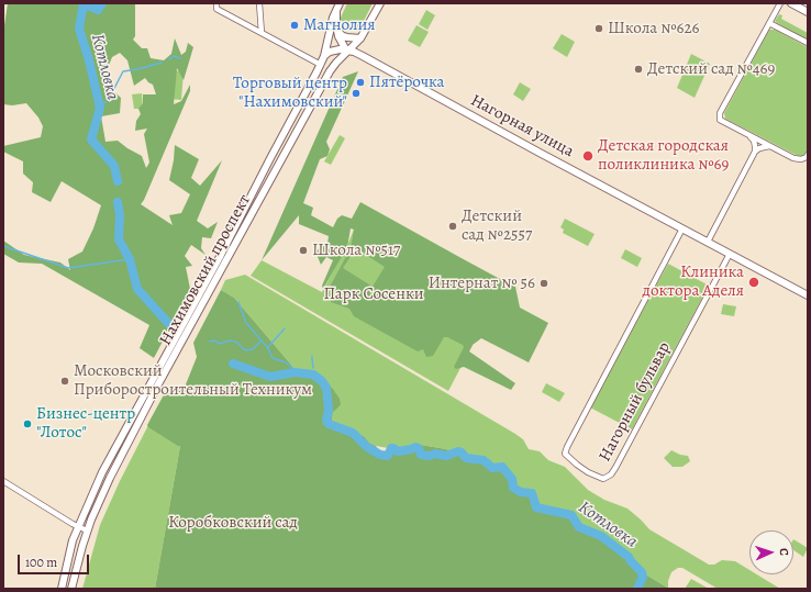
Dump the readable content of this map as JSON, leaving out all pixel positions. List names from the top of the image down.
{
  "streets": {
    "main road": ["Нагорная улица", "Нахимовский проспект"],
    "street": ["Нагорный бульвар"]
  },
  "crossings": [
    ["Нагорная улица", "Нахимовский проспект"],
    ["Нагорная улица", "Нагорный бульвар"]
  ],
  "water": ["Котловка"],
  "parks": ["Парк Сосенки", "Коробковский сад"],
  "places": [
    "Магнолия",
    "Школа №626",
    "Детский сад №469",
    "Пятёрочка",
    "Торговый центр \"Нахимовский\"",
    "Детская городская поликлиника №69",
    "Детский сад №2557",
    "Школа №517",
    "Клиника доктора Аделя",
    "Интернат № 56",
    "Московский Приборостроительный Техникум",
    "Бизнес-центр \"Лотос\""
  ],
  "scale_bar": "100 m",
  "north": "right"
}
